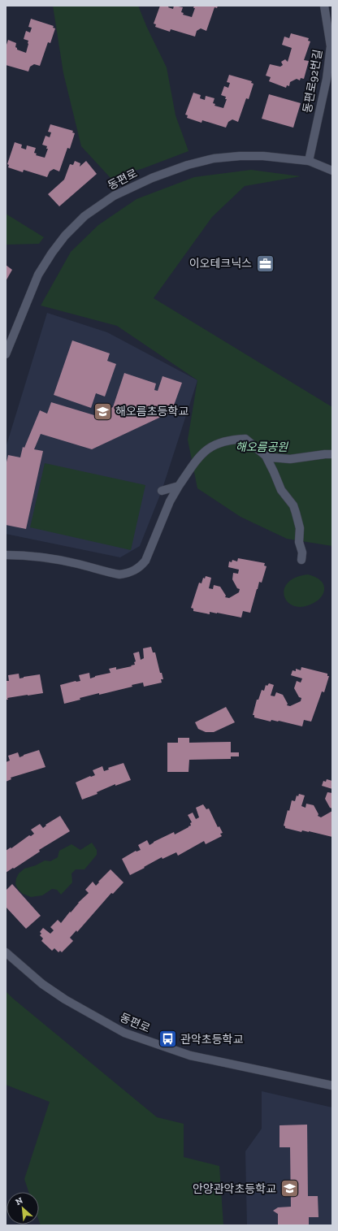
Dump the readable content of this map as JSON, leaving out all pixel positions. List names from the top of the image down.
{
  "streets": {
    "street": ["동편로92번길", "동편로"]
  },
  "crossings": [
    ["동편로92번길", "동편로"]
  ],
  "parks": ["해오름공원"],
  "places": {
    "office": ["이오테크닉스"],
    "school or university": ["해오름초등학교", "안양관악초등학교"],
    "bus stop": ["관악초등학교"]
  },
  "north": "top left"
}
